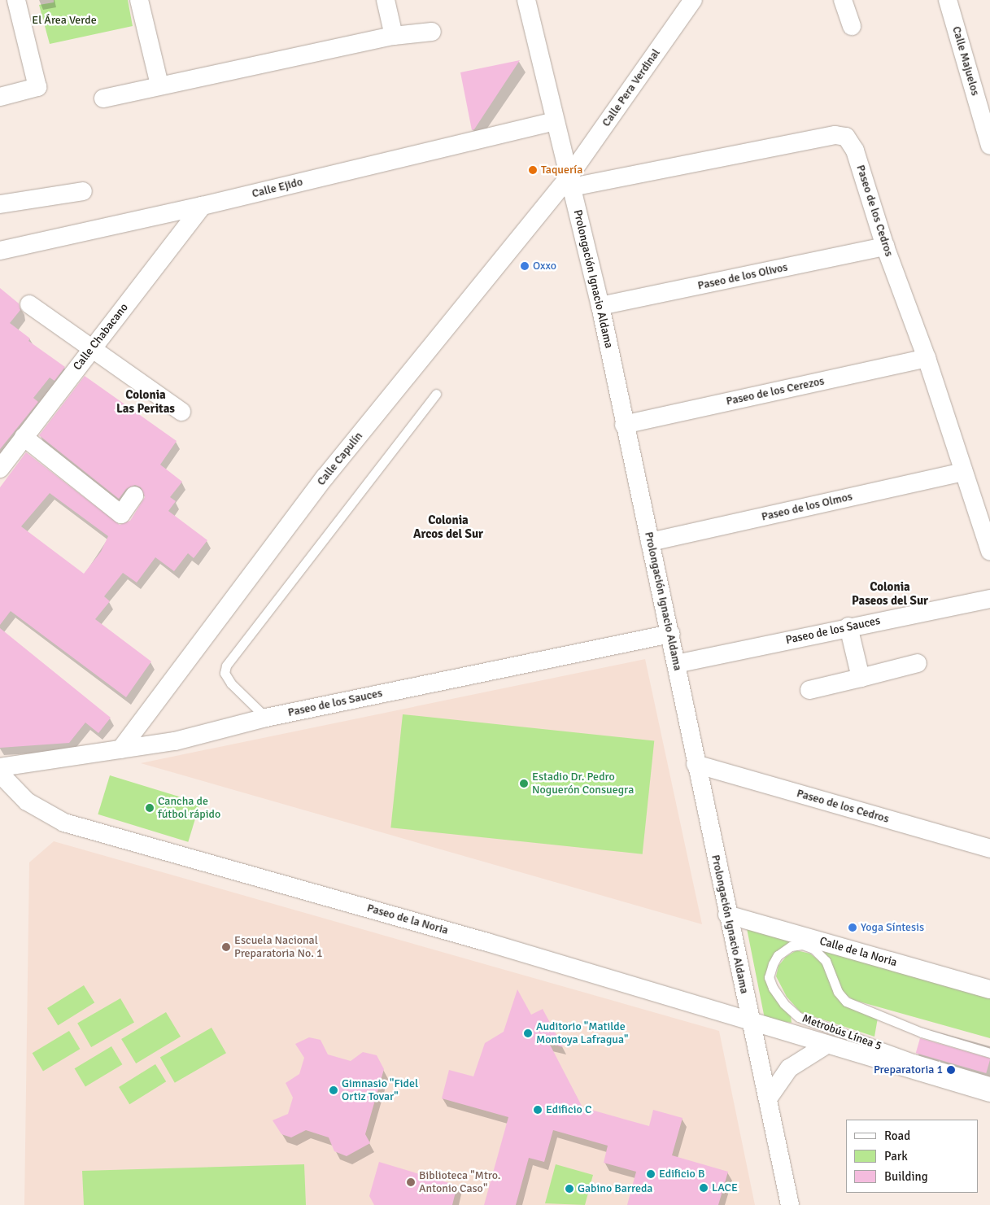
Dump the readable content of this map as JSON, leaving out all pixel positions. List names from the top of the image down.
{
  "streets": {
    "street": [
      "Calle Majuelos",
      "Calle Pera Verdinal",
      "Calle Ejido",
      "Paseo de los Cedros",
      "Paseo de los Olivos",
      "Prolongación Ignacio Aldama",
      "Calle Chabacano",
      "Paseo de los Cerezos",
      "Calle Capulín",
      "Paseo de los Olmos",
      "Paseo de los Sauces",
      "Paseo de la Noria",
      "Calle de la Noria"
    ],
    "lane": ["Metrobús Línea 5"]
  },
  "crossings": [
    ["Calle Pera Verdinal", "Paseo de los Cedros"],
    ["Calle Pera Verdinal", "Prolongación Ignacio Aldama"],
    ["Calle Pera Verdinal", "Calle Capulín"],
    ["Calle Ejido", "Prolongación Ignacio Aldama"],
    ["Calle Ejido", "Calle Chabacano"],
    ["Paseo de los Cedros", "Paseo de los Olivos"],
    ["Paseo de los Cedros", "Prolongación Ignacio Aldama"],
    ["Paseo de los Cedros", "Paseo de los Cerezos"],
    ["Paseo de los Cedros", "Calle Capulín"],
    ["Paseo de los Cedros", "Paseo de los Olmos"],
    ["Paseo de los Olivos", "Prolongación Ignacio Aldama"],
    ["Prolongación Ignacio Aldama", "Paseo de los Cerezos"],
    ["Prolongación Ignacio Aldama", "Calle Capulín"],
    ["Prolongación Ignacio Aldama", "Paseo de los Olmos"],
    ["Prolongación Ignacio Aldama", "Paseo de los Sauces"],
    ["Prolongación Ignacio Aldama", "Paseo de la Noria"],
    ["Prolongación Ignacio Aldama", "Calle de la Noria"],
    ["Calle Capulín", "Paseo de los Sauces"]
  ],
  "districts": ["Colonia Las Peritas", "Colonia Arcos del Sur", "Colonia Paseos del Sur"],
  "parks": ["El Área Verde"],
  "places": [
    "Taquería",
    "Oxxo",
    "Estadio Dr. Pedro Noguerón Consuegra",
    "Cancha de fútbol rápido",
    "Yoga Síntesis",
    "Escuela Nacional Preparatoria No. 1",
    "Auditorio \"Matilde Montoya Lafragua\"",
    "Preparatoria 1",
    "Gimnasio \"Fidel Ortiz Tovar\"",
    "Edificio C",
    "Edificio B",
    "Biblioteca \"Mtro. Antonio Caso\"",
    "LACE",
    "Gabino Barreda"
  ],
  "legend": ["Road", "Park", "Building"]
}
